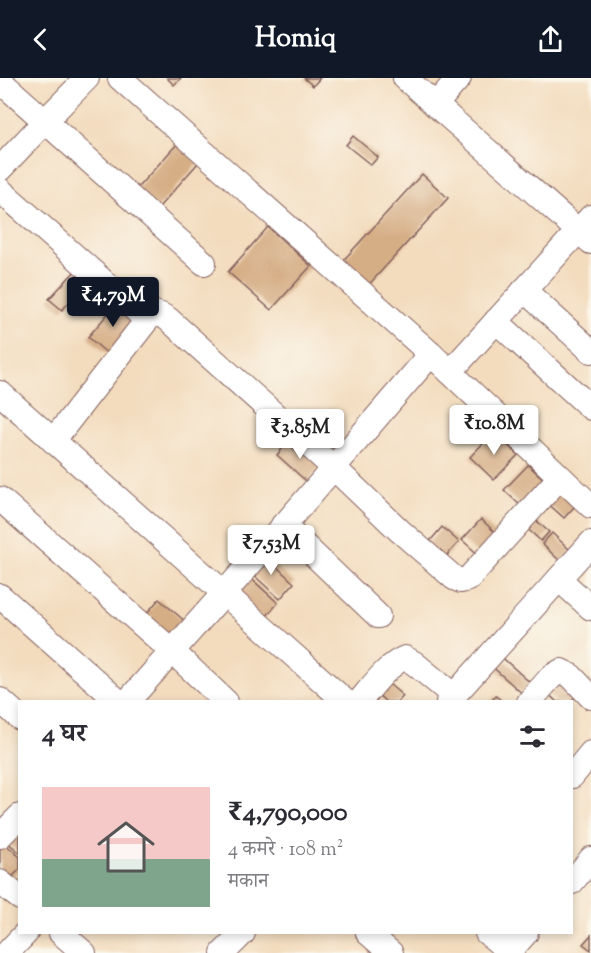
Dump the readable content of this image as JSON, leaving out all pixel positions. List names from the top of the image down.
{
  "page": {
    "header": "Homiq",
    "price": [
      "₹4.79M",
      "₹10.8M",
      "₹3.85M",
      "₹7.53M"
    ],
    "heading": "4 घर",
    "list": [
      {
        "name": "₹4,790,000",
        "note": "4 कमरे · 108 m² · मकान"
      }
    ]
  }
}
